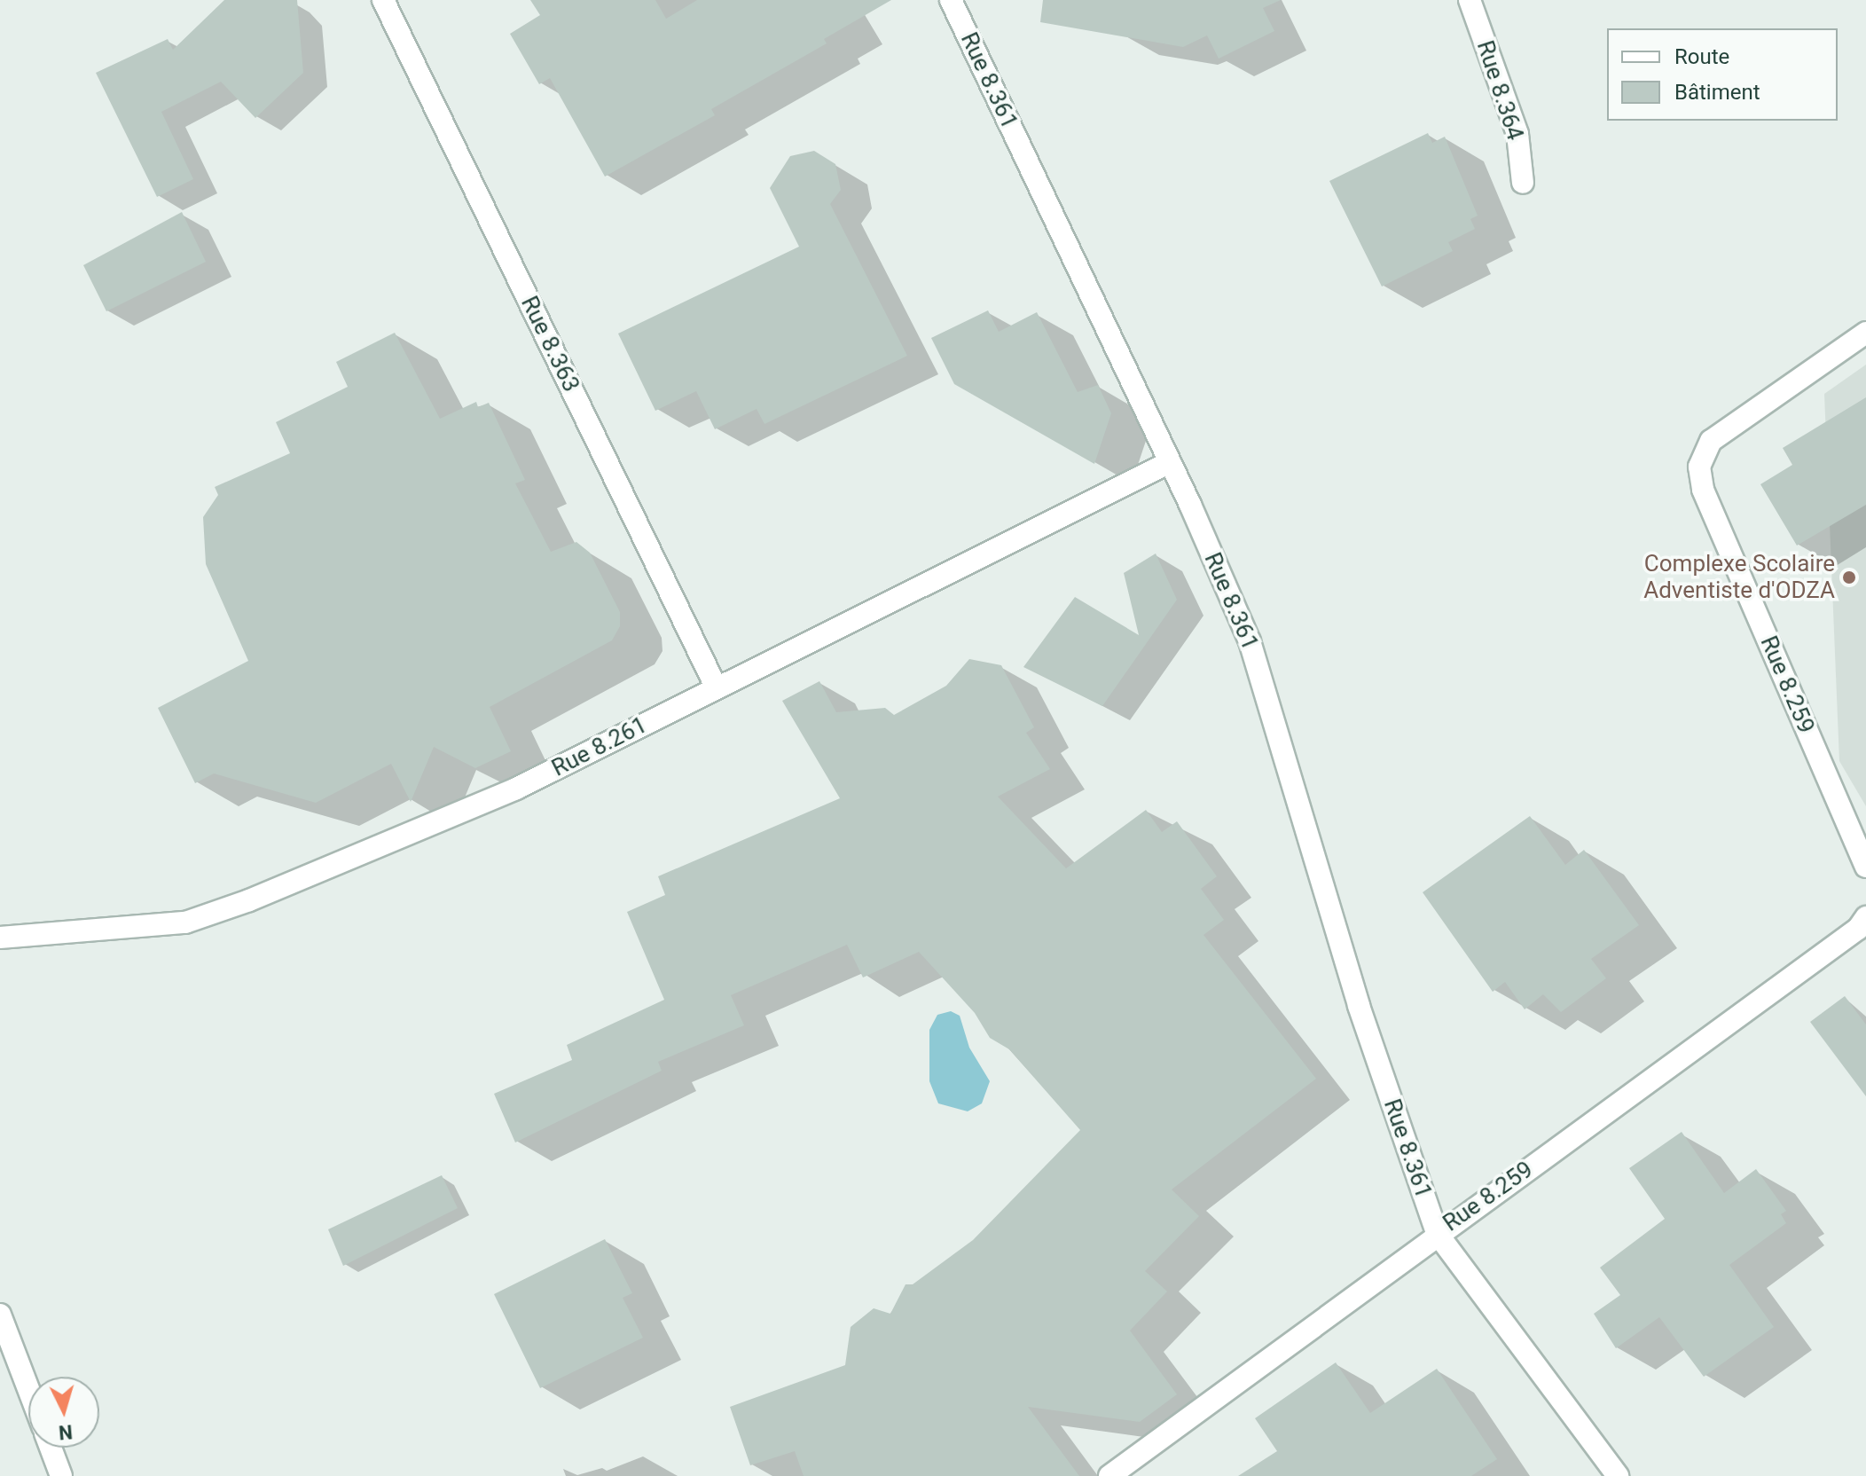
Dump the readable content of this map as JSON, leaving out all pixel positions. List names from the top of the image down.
{
  "streets": {
    "street": [
      "Rue 8.361",
      "Rue 8.364",
      "Rue 8.363",
      "Rue 8.259",
      "Rue 8.261"
    ]
  },
  "crossings": [
    ["Rue 8.361", "Rue 8.259"],
    ["Rue 8.361", "Rue 8.261"],
    ["Rue 8.363", "Rue 8.261"]
  ],
  "places": ["Complexe Scolaire Adventiste d'ODZA"],
  "legend": ["Route", "Bâtiment"],
  "north": "bottom"
}
